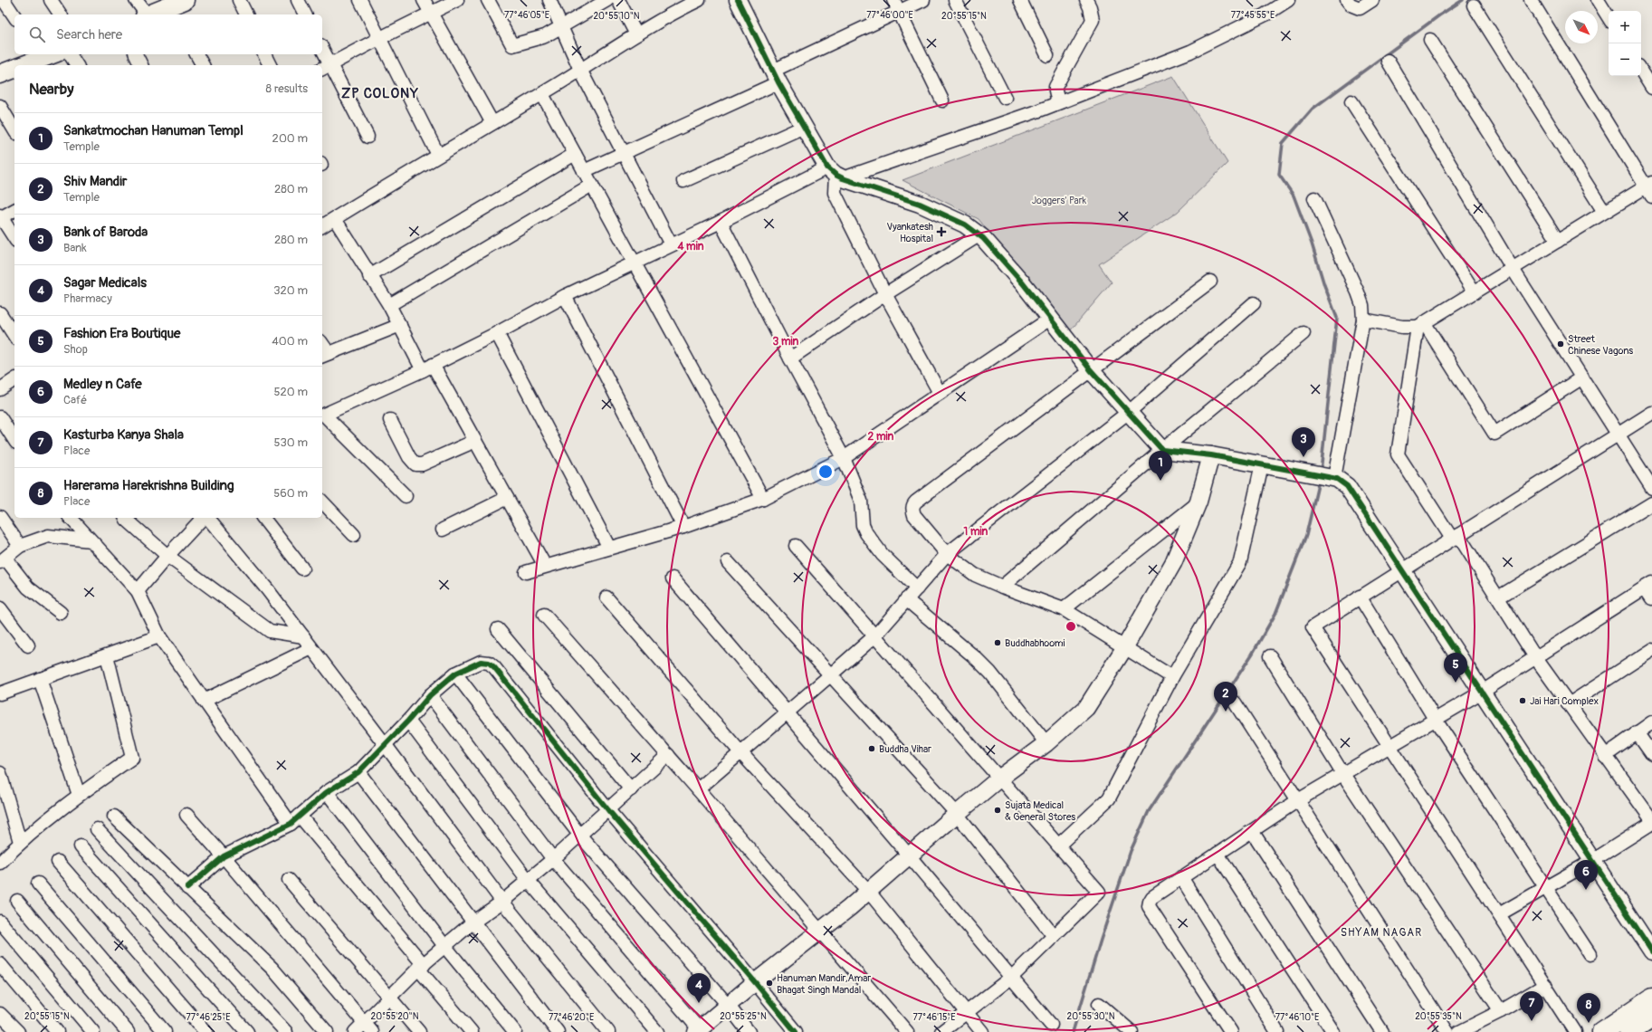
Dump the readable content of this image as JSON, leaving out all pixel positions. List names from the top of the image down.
{
  "districts": ["ZP COLONY", "SHYAM NAGAR"],
  "parks": ["Joggers' Park"],
  "places": {
    "health": ["Vyankatesh Hospital"],
    "other": [
      "Street Chinese Vagons",
      "Buddhabhoomi",
      "Jai Hari Complex",
      "Buddha Vihar",
      "Sujata Medical & General Stores",
      "Hanuman Mandir,Amar Bhagat Singh Mandal"
    ]
  },
  "north": "bottom right",
  "page": {
    "map_buttons": ["+", "−"],
    "search": "Search here",
    "heading": ["Nearby", "8 results"],
    "list": [
      {
        "mark": "1",
        "name": "Sankatmochan Hanuman Templ",
        "note": "Temple",
        "value": "200 m"
      },
      {
        "mark": "2",
        "name": "Shiv Mandir",
        "note": "Temple",
        "value": "280 m"
      },
      {
        "mark": "3",
        "name": "Bank of Baroda",
        "note": "Bank",
        "value": "280 m"
      },
      {
        "mark": "4",
        "name": "Sagar Medicals",
        "note": "Pharmacy",
        "value": "320 m"
      },
      {
        "mark": "5",
        "name": "Fashion Era Boutique",
        "note": "Shop",
        "value": "400 m"
      },
      {
        "mark": "6",
        "name": "Medley n Cafe",
        "note": "Café",
        "value": "520 m"
      },
      {
        "mark": "7",
        "name": "Kasturba Kanya Shala",
        "note": "Place",
        "value": "530 m"
      },
      {
        "mark": "8",
        "name": "Harerama Harekrishna Building",
        "note": "Place",
        "value": "560 m"
      }
    ],
    "pins": [
      "3",
      "1",
      "5",
      "2",
      "6",
      "4",
      "7",
      "8"
    ]
  },
  "coordinates": [
    "77°45'55\"E",
    "77°46'05\"E",
    "77°46'00\"E",
    "20°55'10\"N",
    "20°55'15\"N",
    "20°55'20\"N",
    "20°55'25\"N",
    "20°55'30\"N",
    "20°55'35\"N",
    "77°46'25\"E",
    "77°46'20\"E",
    "77°46'15\"E",
    "77°46'10\"E"
  ],
  "rings": [
    "4 min",
    "3 min",
    "2 min",
    "1 min"
  ]
}
